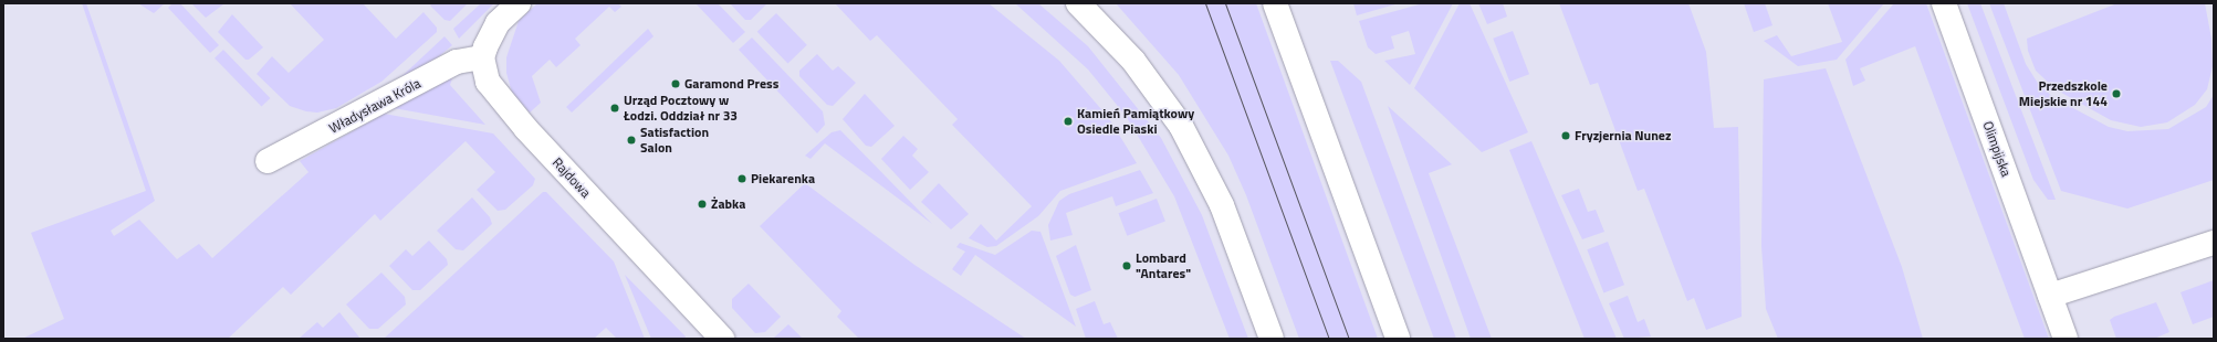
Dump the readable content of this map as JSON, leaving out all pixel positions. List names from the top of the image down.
{
  "streets": {
    "street": ["Władysława Króla", "Olimpijska", "Rajdowa"]
  },
  "crossings": [
    ["Władysława Króla", "Rajdowa"]
  ],
  "places": [
    "Garamond Press",
    "Przedszkole Miejskie nr 144",
    "Urząd Pocztowy w Łodzi. Oddział nr 33",
    "Kamień Pamiątkowy Osiedle Piaski",
    "Fryzjernia Nunez",
    "Satisfaction Salon",
    "Piekarenka",
    "Żabka",
    "Lombard \"Antares\""
  ]
}
